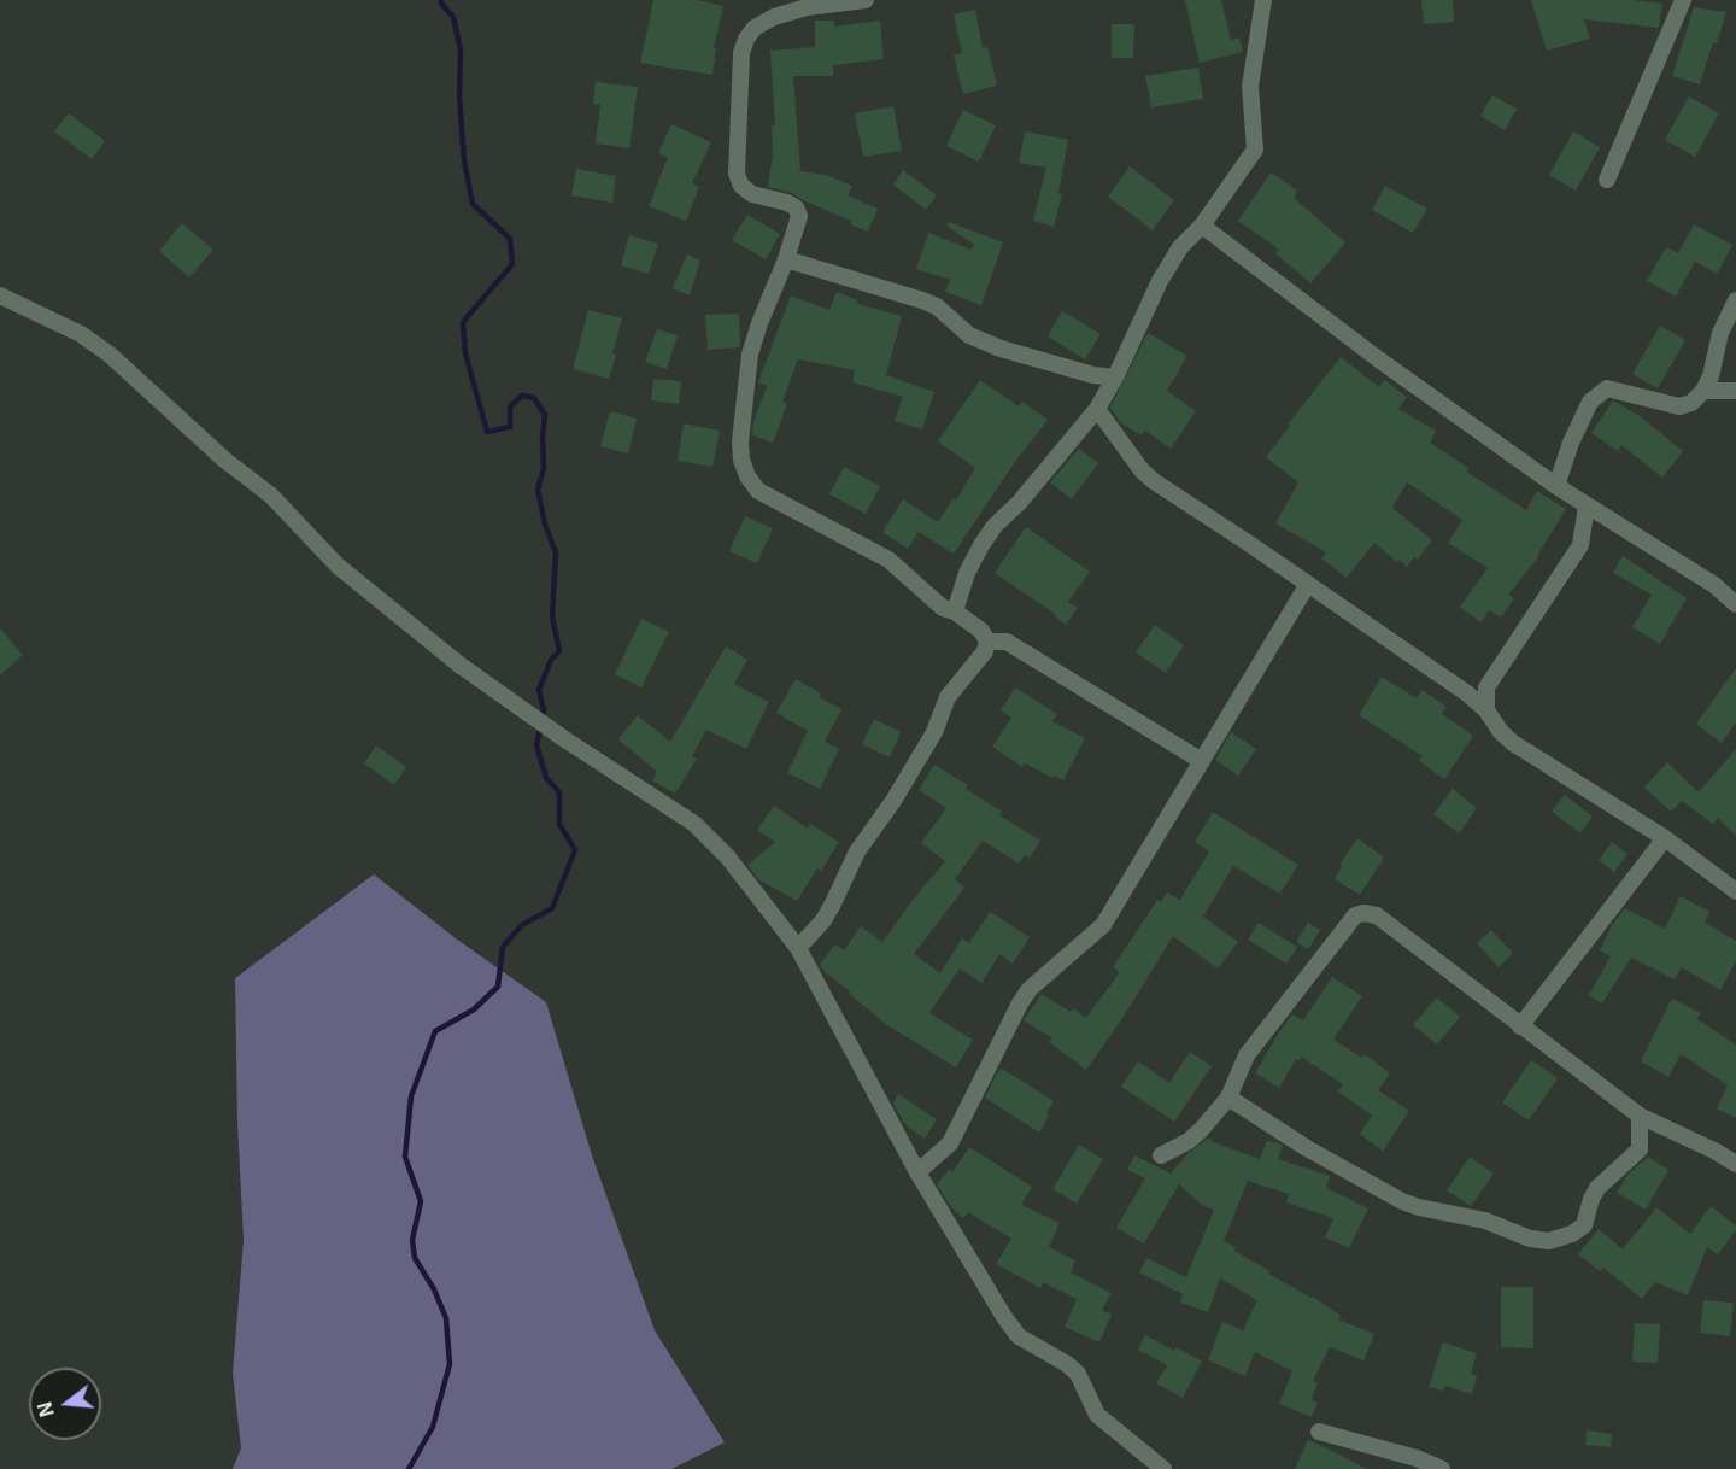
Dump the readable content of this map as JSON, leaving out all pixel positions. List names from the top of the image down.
{
  "north": "left"
}
